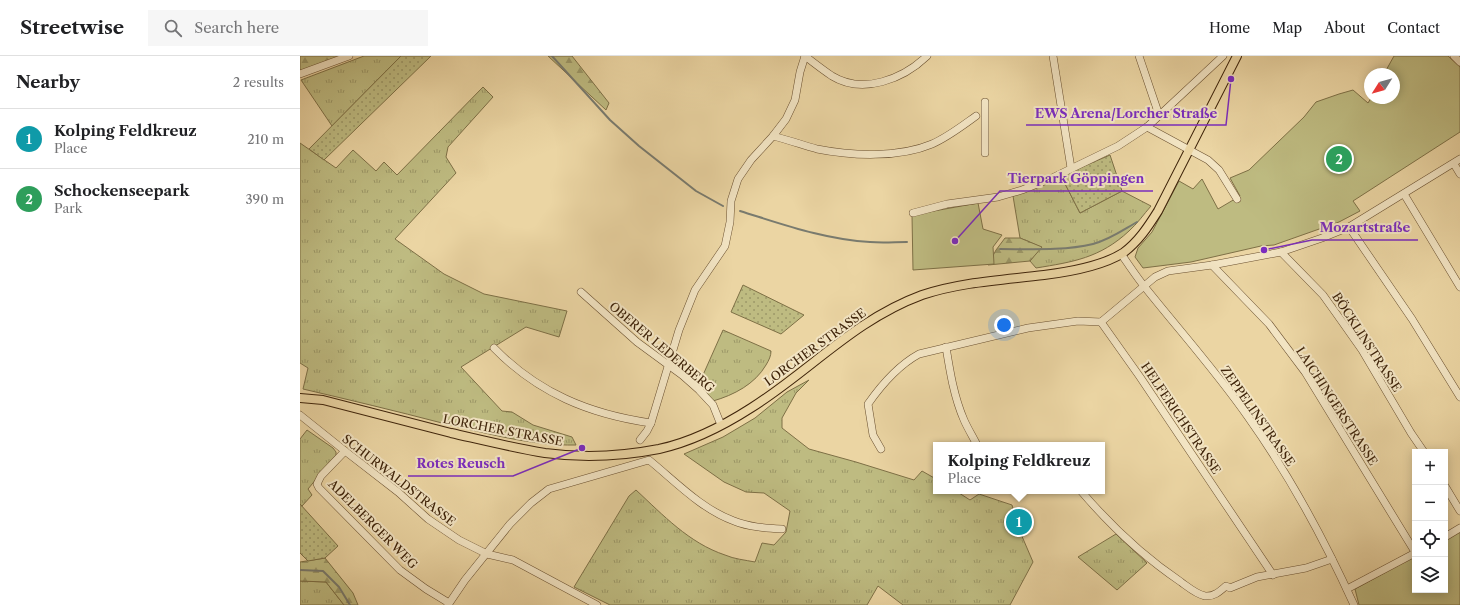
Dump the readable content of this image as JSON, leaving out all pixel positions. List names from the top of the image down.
{
  "streets": {
    "main road": ["LORCHER STRASSE"],
    "street": [
      "BÖCKLINSTRASSE",
      "OBERER LEDERBERG",
      "LAICHINGERSTRASSE",
      "ZEPPELINSTRASSE",
      "HELFERICHSTRASSE",
      "SCHURWALDSTRASSE",
      "ADELBERGER WEG"
    ]
  },
  "crossings": [
    ["OBERER LEDERBERG", "LORCHER STRASSE"],
    ["LORCHER STRASSE", "ZEPPELINSTRASSE"],
    ["SCHURWALDSTRASSE", "ADELBERGER WEG"]
  ],
  "places": [
    "EWS Arena/Lorcher Straße",
    "Tierpark Göppingen",
    "Mozartstraße",
    "Rotes Reusch"
  ],
  "north": "bottom left",
  "page": {
    "header": "Streetwise",
    "search": "Search here",
    "nav": [
      "Home",
      "Map",
      "About",
      "Contact"
    ],
    "heading": ["Nearby", "2 results"],
    "list": [
      {
        "mark": "1",
        "name": "Kolping Feldkreuz",
        "note": "Place",
        "value": "210 m"
      },
      {
        "mark": "2",
        "name": "Schockenseepark",
        "note": "Park",
        "value": "390 m"
      }
    ],
    "pins": ["2", "1"],
    "popup": ["Kolping Feldkreuz", "Place"],
    "map_buttons": ["+", "−"]
  }
}
